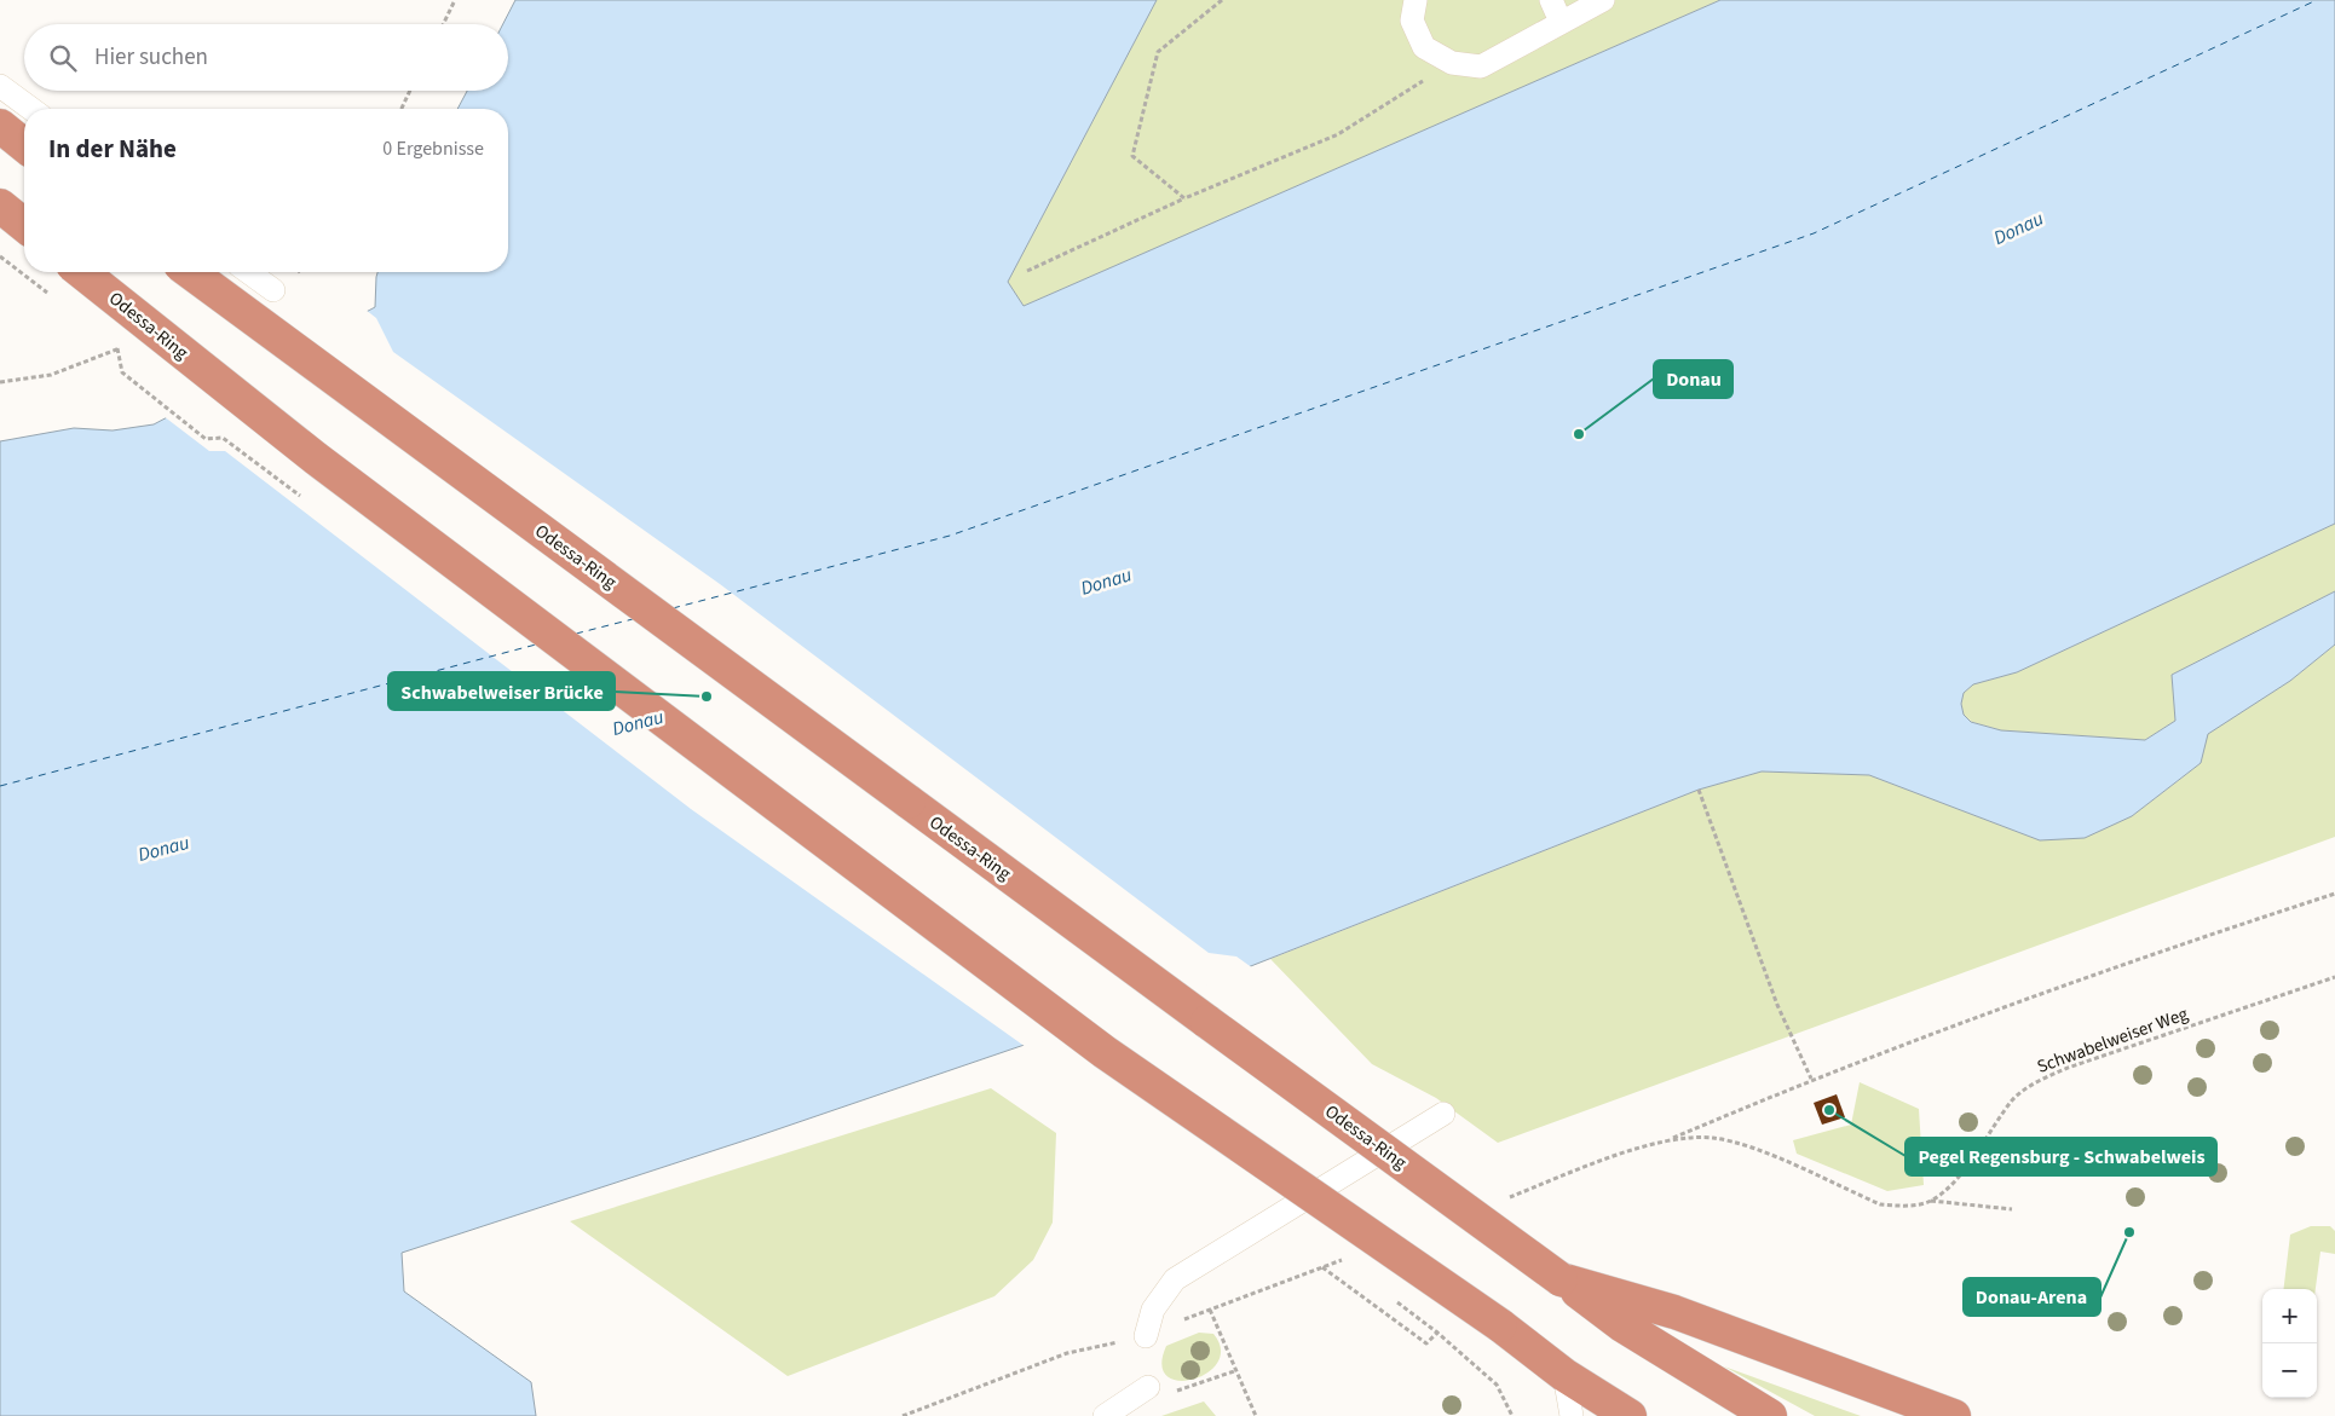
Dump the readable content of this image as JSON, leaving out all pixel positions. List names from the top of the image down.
{
  "streets": {
    "highway": ["Odessa-Ring"],
    "path": ["Schwabelweiser Weg"]
  },
  "water": ["Donau"],
  "places": [
    "Donau",
    "Schwabelweiser Brücke",
    "Pegel Regensburg - Schwabelweis",
    "Donau-Arena"
  ],
  "page": {
    "search": "Hier suchen",
    "heading": ["In der Nähe", "0 Ergebnisse"],
    "map_buttons": ["+", "−"]
  }
}
